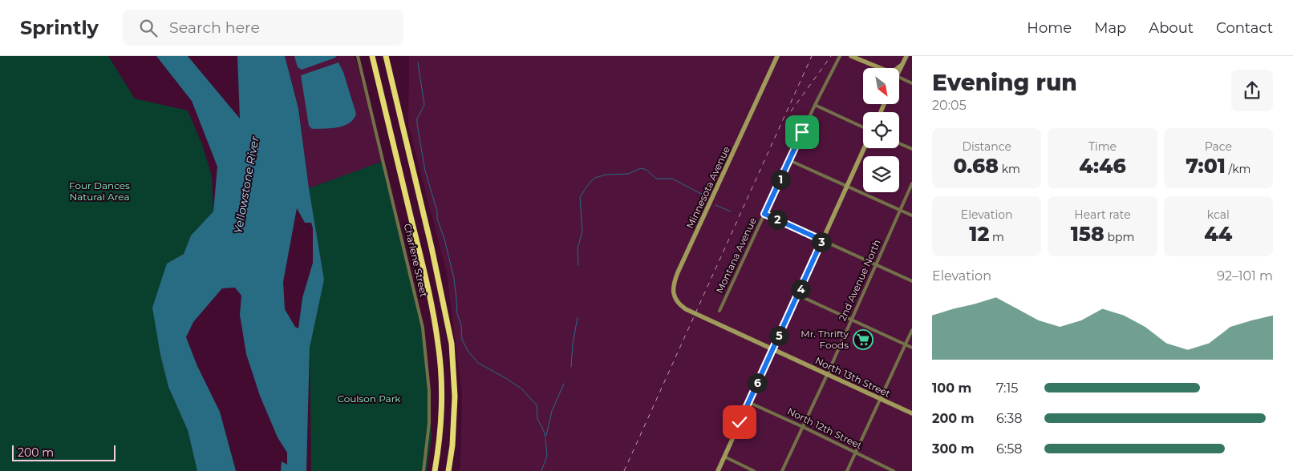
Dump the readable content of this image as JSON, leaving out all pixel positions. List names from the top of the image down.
{
  "streets": {
    "street": [
      "Minnesota Avenue",
      "Montana Avenue",
      "Charlene Street",
      "2nd Avenue North",
      "North 13th Street",
      "North 12th Street"
    ]
  },
  "crossings": [
    ["Minnesota Avenue", "North 13th Street"],
    ["2nd Avenue North", "North 13th Street"],
    ["2nd Avenue North", "North 12th Street"]
  ],
  "water": ["Yellowstone River"],
  "parks": ["Four Dances Natural Area", "Coulson Park"],
  "places": {
    "supermarket": ["Mr. Thrifty Foods"]
  },
  "scale_bar": "200 m",
  "north": "bottom right",
  "page": {
    "header": "Sprintly",
    "search": "Search here",
    "nav": [
      "Home",
      "Map",
      "About",
      "Contact"
    ],
    "heading": ["Evening run", "20:05"],
    "stats": [
      ["Distance", "0.68 km"],
      ["Time", "4:46"],
      ["Pace", "7:01 /km"],
      ["Elevation", "12 m"],
      ["Heart rate", "158 bpm"],
      ["kcal", "44"]
    ],
    "pins": [
      "1",
      "2",
      "3",
      "4",
      "5",
      "6"
    ],
    "chart": ["Elevation", "92–101 m"],
    "list": [
      {
        "name": "100 m",
        "note": "7:15"
      },
      {
        "name": "200 m",
        "note": "6:38"
      },
      {
        "name": "300 m",
        "note": "6:58"
      }
    ],
    "scale": "200 m"
  }
}
